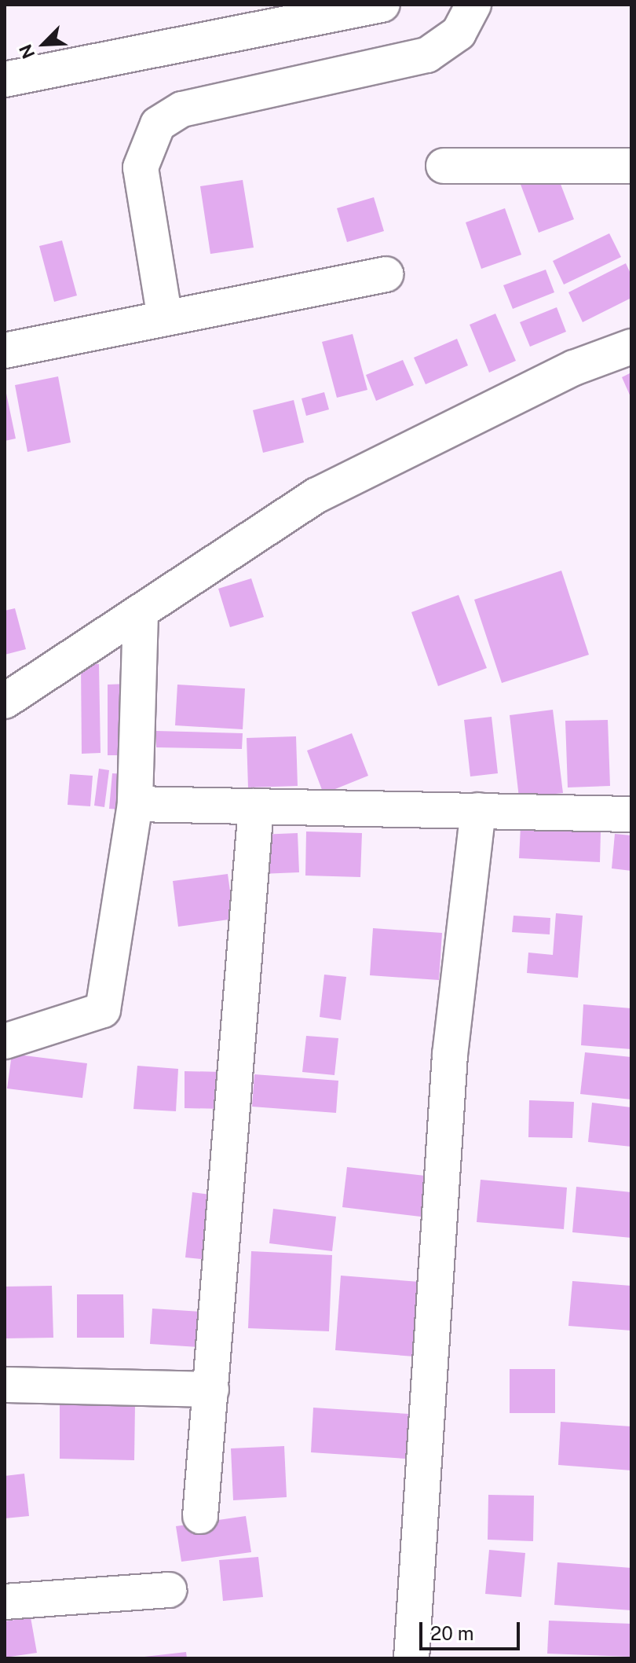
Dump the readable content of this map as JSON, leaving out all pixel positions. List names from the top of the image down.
{
  "scale_bar": "20 m",
  "north": "bottom left"
}
